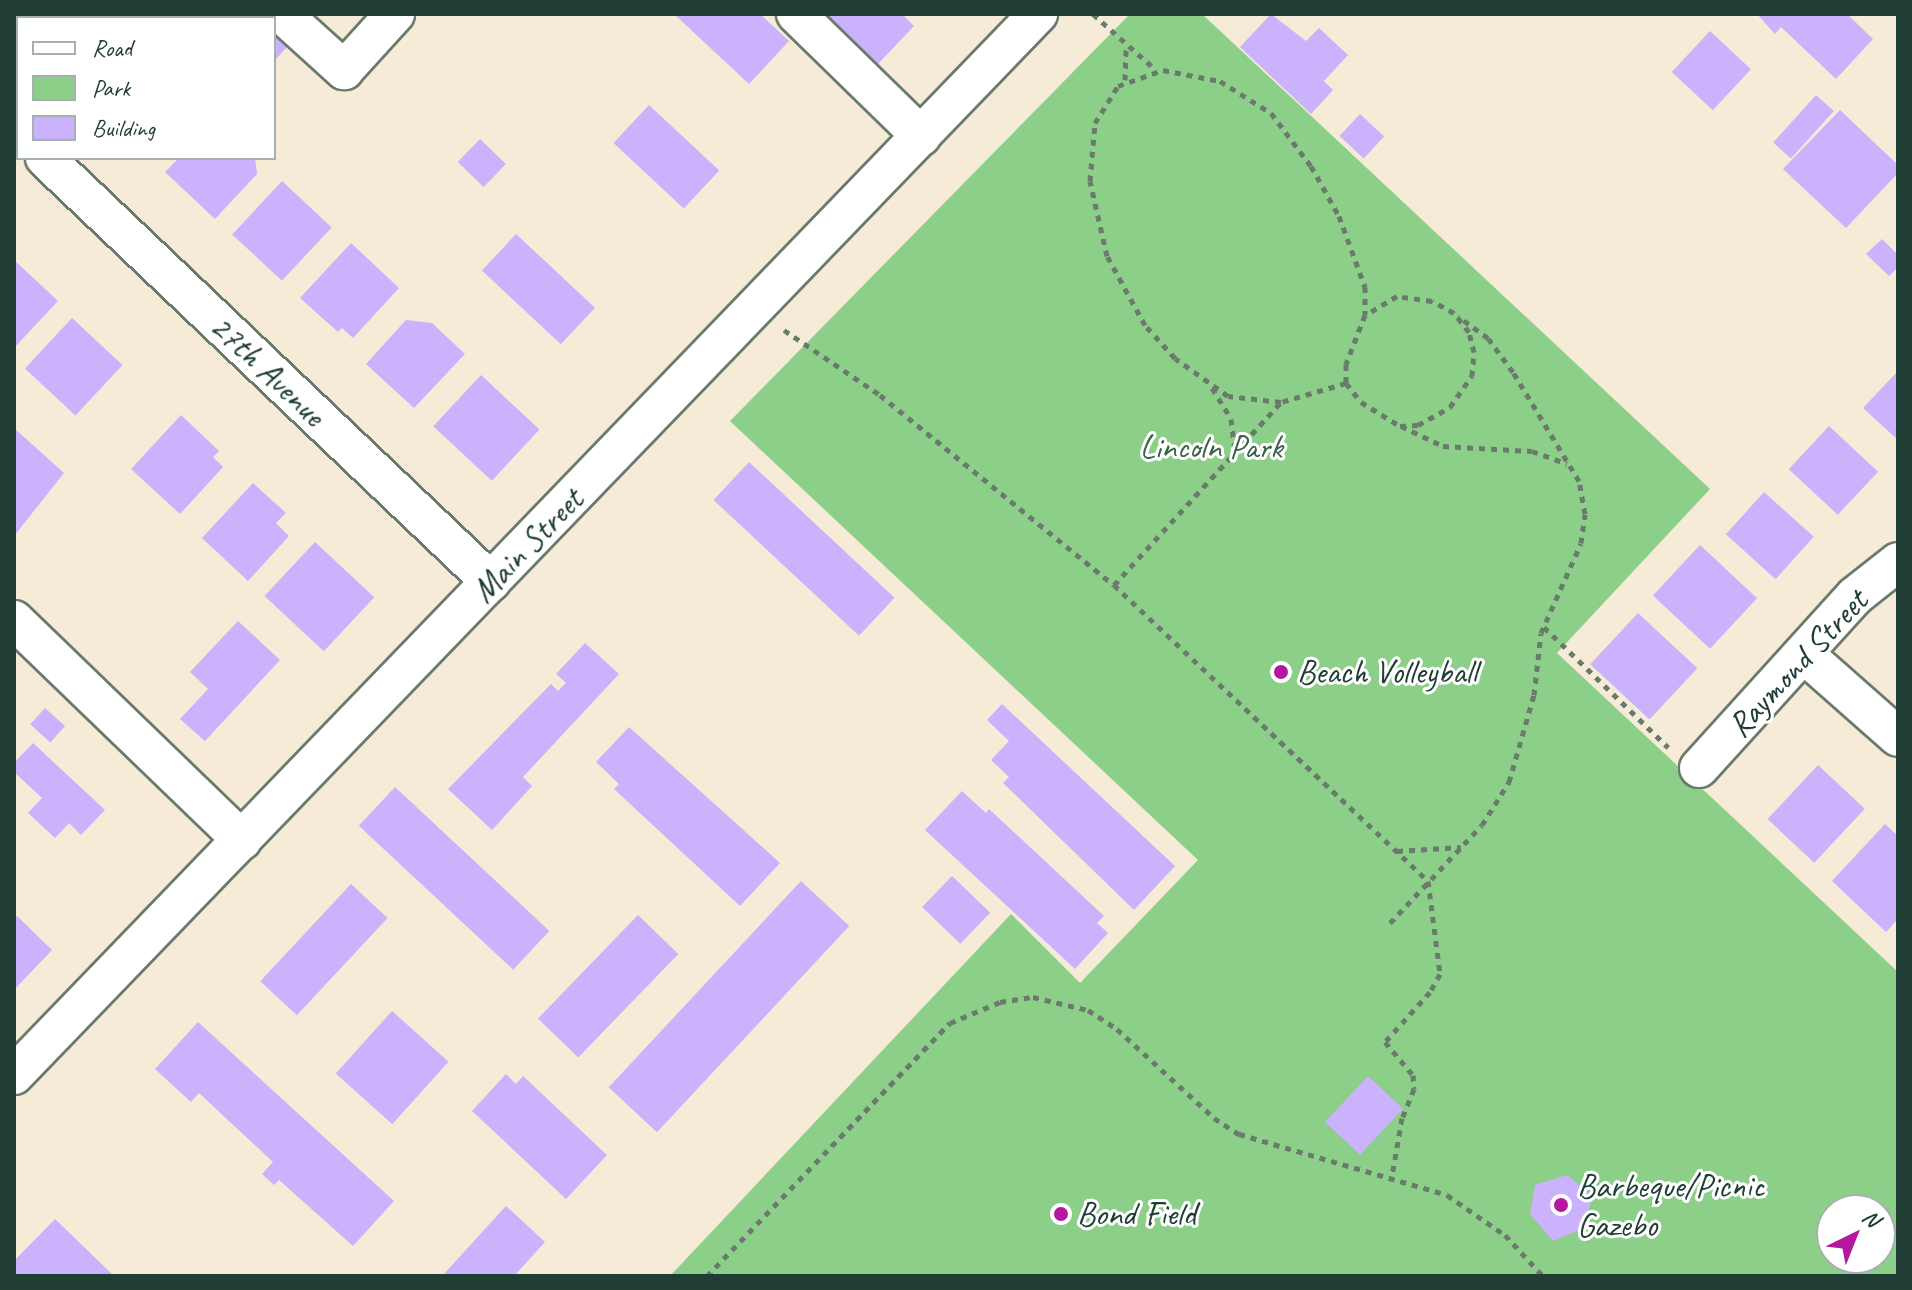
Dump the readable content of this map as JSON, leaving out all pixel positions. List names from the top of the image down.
{
  "streets": {
    "street": ["27th Avenue", "Main Street", "Raymond Street"]
  },
  "crossings": [
    ["27th Avenue", "Main Street"]
  ],
  "parks": ["Lincoln Park"],
  "places": ["Beach Volleyball", "Barbeque/Picnic Gazebo", "Bond Field"],
  "legend": ["Road", "Park", "Building"],
  "north": "top right"
}
